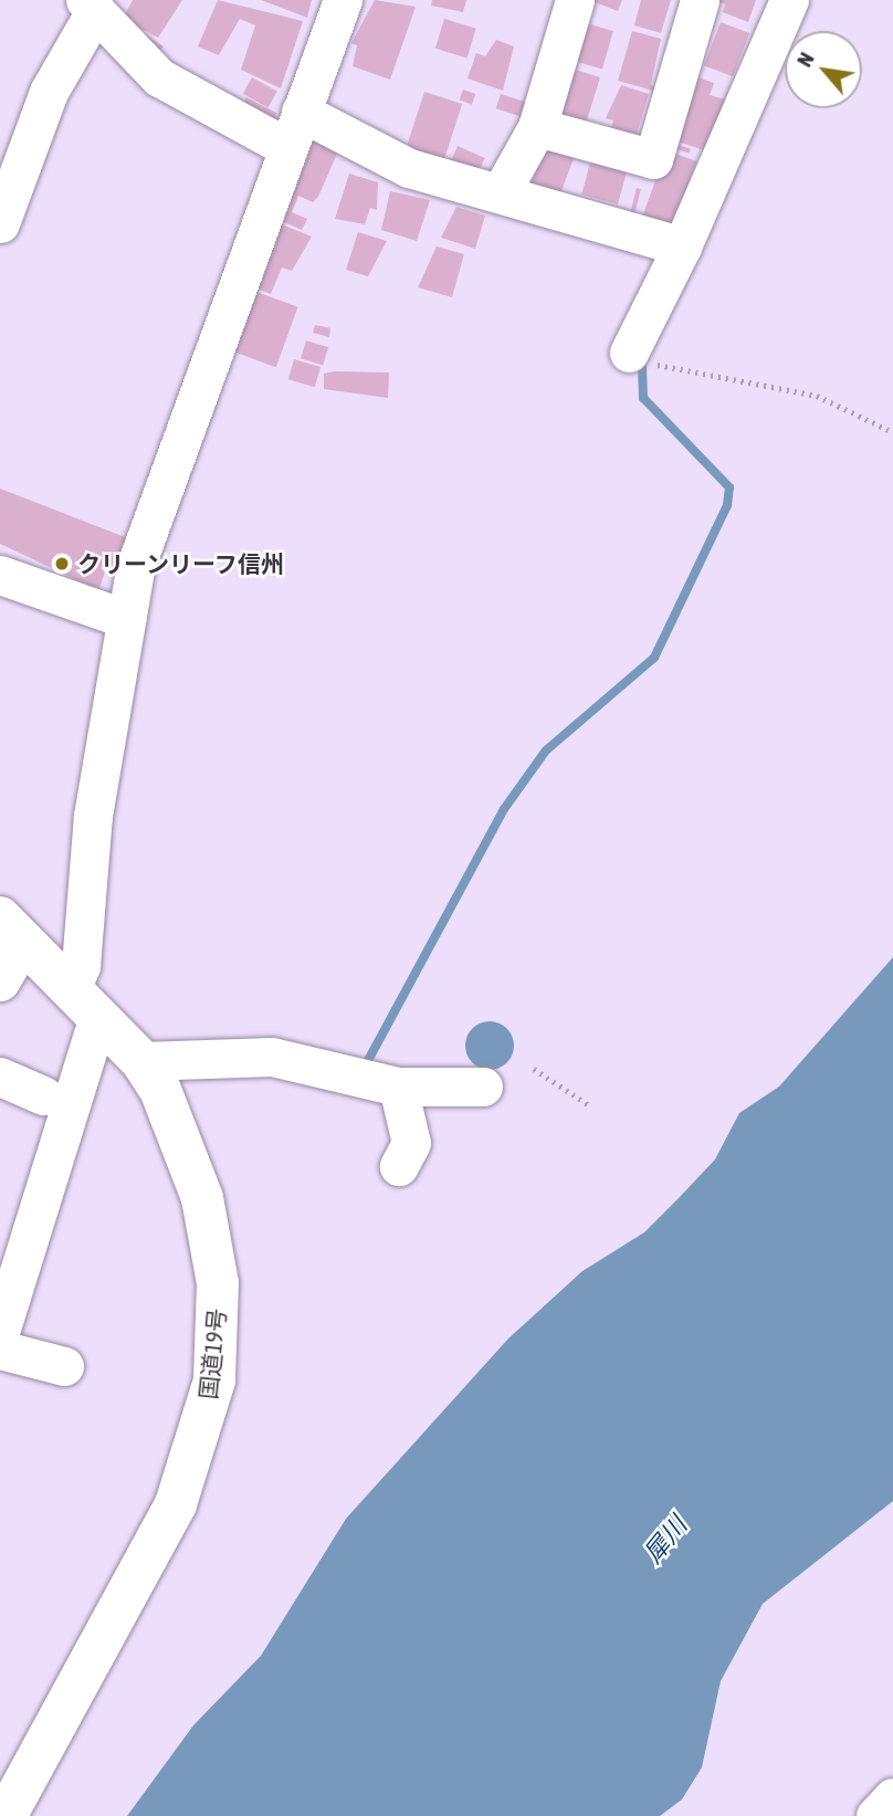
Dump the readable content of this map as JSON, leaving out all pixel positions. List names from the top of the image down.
{
  "streets": {
    "highway": ["国道19号"]
  },
  "water": ["犀川"],
  "places": ["クリーンリーフ信州"],
  "north": "top left"
}
